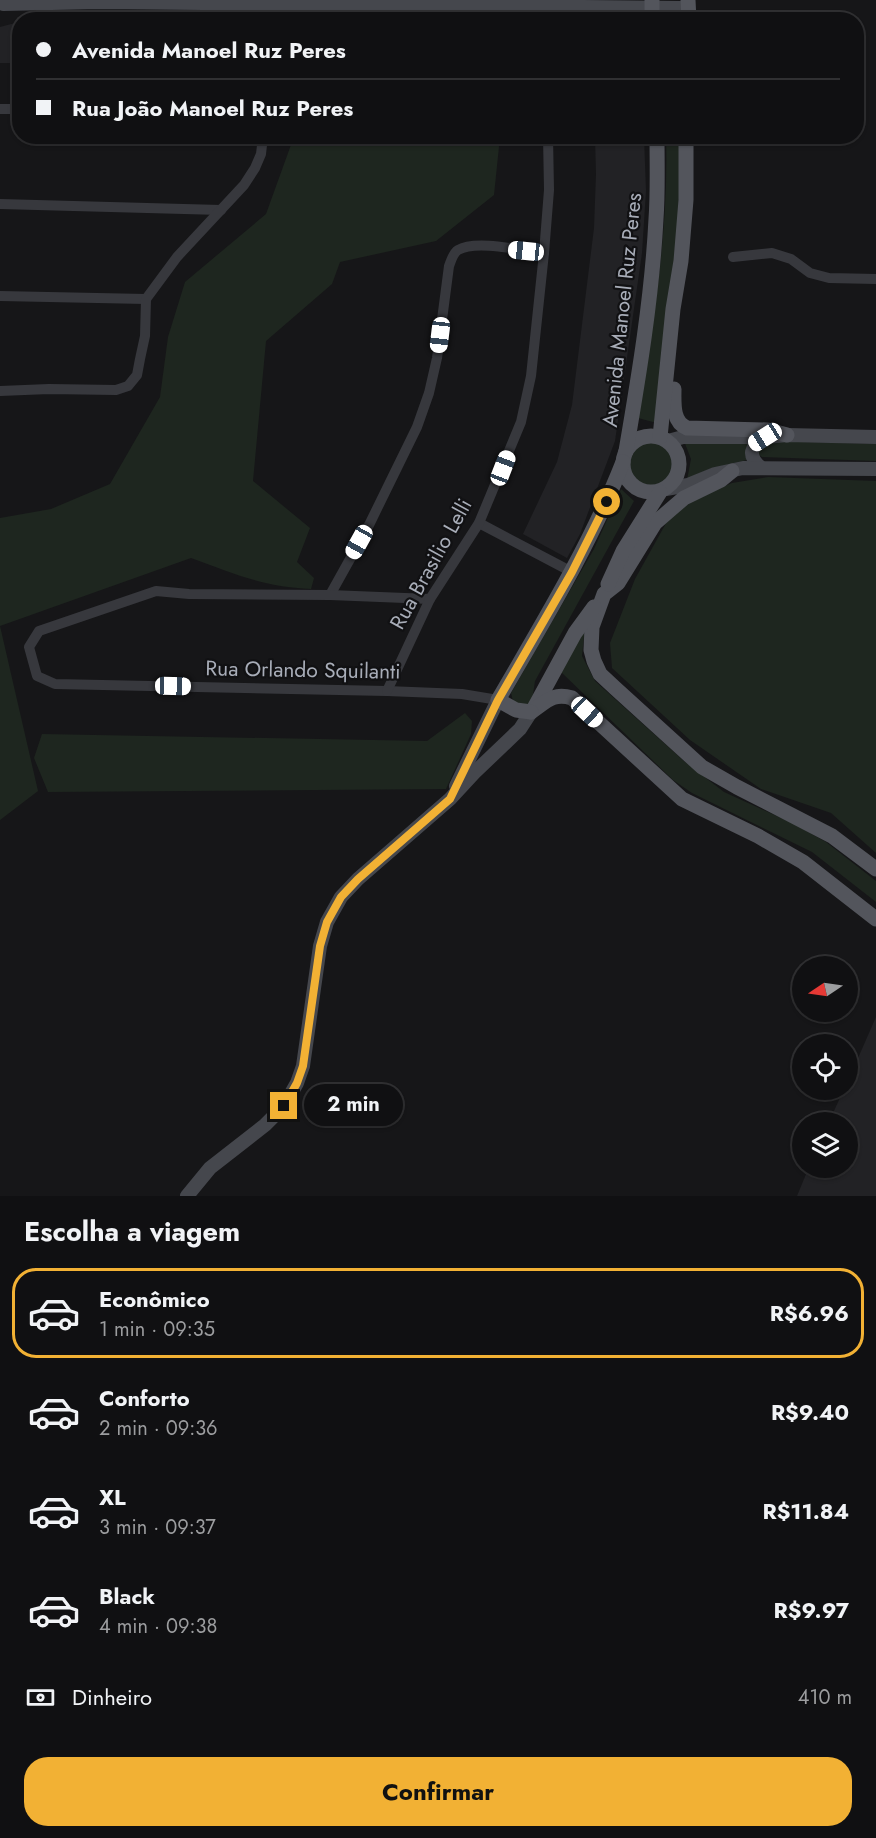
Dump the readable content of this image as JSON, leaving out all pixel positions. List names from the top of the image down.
{
  "streets": {
    "main road": ["Avenida Manoel Ruz Peres"],
    "street": ["Rua Brasilio Lelli", "Rua Orlando Squilanti"]
  },
  "crossings": [
    ["Avenida Manoel Ruz Peres", "Rua Orlando Squilanti"],
    ["Rua Brasilio Lelli", "Rua Orlando Squilanti"]
  ],
  "north": "left",
  "page": {
    "banner": ["Avenida Manoel Ruz Peres", "Rua João Manoel Ruz Peres"],
    "bubble": "2 min",
    "heading": "Escolha a viagem",
    "list": [
      {
        "name": "Econômico",
        "note": "1 min · 09:35",
        "value": "R$6.96"
      },
      {
        "name": "Conforto",
        "note": "2 min · 09:36",
        "value": "R$9.40"
      },
      {
        "name": "XL",
        "note": "3 min · 09:37",
        "value": "R$11.84"
      },
      {
        "name": "Black",
        "note": "4 min · 09:38",
        "value": "R$9.97"
      }
    ],
    "pay": ["Dinheiro", "410 m"],
    "buttons": "Confirmar"
  }
}
